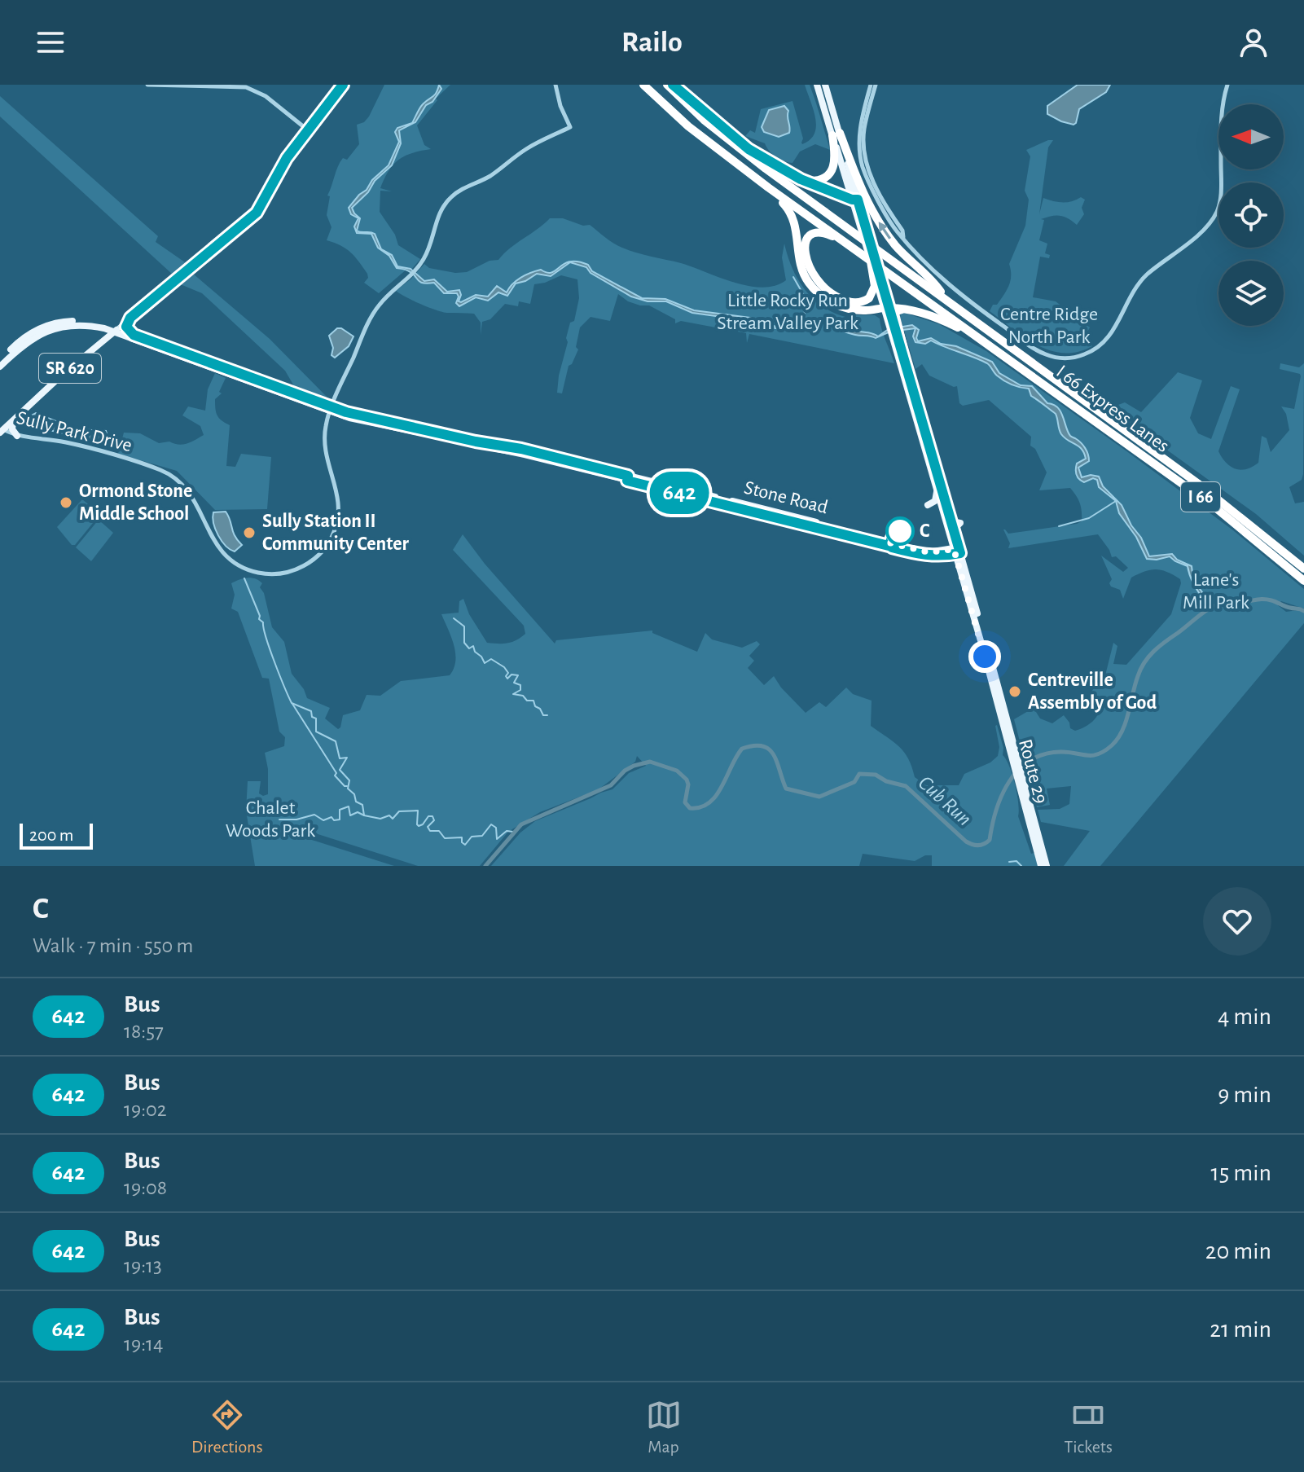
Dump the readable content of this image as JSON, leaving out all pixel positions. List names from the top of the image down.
{
  "streets": {
    "highway": ["I 66 Express Lanes", "I 66"],
    "main road": ["SR 620", "Stone Road", "Route 29"],
    "street": ["Sully Park Drive"]
  },
  "crossings": [
    ["SR 620", "Sully Park Drive"],
    ["SR 620", "Stone Road"],
    ["I 66 Express Lanes", "I 66"],
    ["Sully Park Drive", "Stone Road"],
    ["Stone Road", "Route 29"]
  ],
  "water": ["Cub Run"],
  "parks": [
    "Little Rocky Run Stream Valley Park",
    "Centre Ridge North Park",
    "Lane's Mill Park",
    "Chalet Woods Park"
  ],
  "places": [
    "Ormond Stone Middle School",
    "C",
    "Sully Station II Community Center",
    "Centreville Assembly of God"
  ],
  "lines": ["bus line 642"],
  "scale_bar": "200 m",
  "north": "left",
  "page": {
    "header": "Railo",
    "on_map": "642",
    "scale": "200 m",
    "heading": ["C", "Walk · 7 min · 550 m"],
    "list": [
      {
        "mark": "642",
        "name": "Bus",
        "note": "18:57",
        "value": "4 min"
      },
      {
        "mark": "642",
        "name": "Bus",
        "note": "19:02",
        "value": "9 min"
      },
      {
        "mark": "642",
        "name": "Bus",
        "note": "19:08",
        "value": "15 min"
      },
      {
        "mark": "642",
        "name": "Bus",
        "note": "19:13",
        "value": "20 min"
      },
      {
        "mark": "642",
        "name": "Bus",
        "note": "19:14",
        "value": "21 min"
      }
    ],
    "tabs": ["Directions", "Map", "Tickets"]
  }
}
